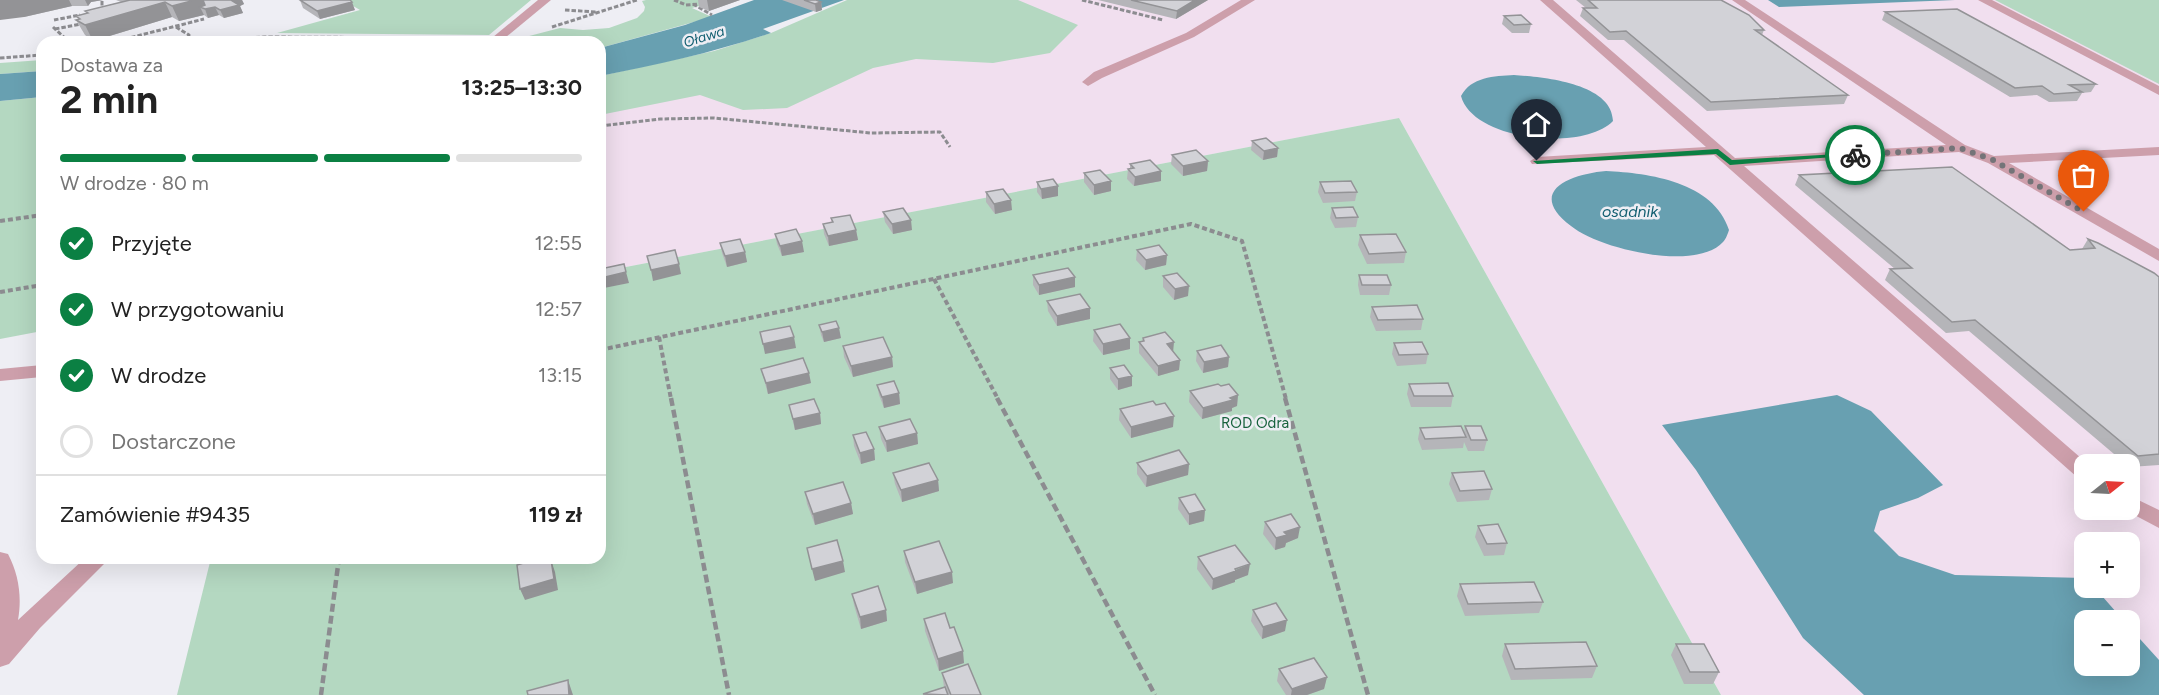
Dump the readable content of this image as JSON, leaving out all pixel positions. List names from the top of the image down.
{
  "water": ["Oława", "osadnik"],
  "parks": ["ROD Odra"],
  "north": "right",
  "page": {
    "heading": ["2 min", "Dostawa za", "13:25–13:30"],
    "panel": ["Zamówienie #9435", "119 zł"],
    "bar": "W drodze · 80 m",
    "list": [
      ["Przyjęte", "12:55"],
      ["W przygotowaniu", "12:57"],
      ["W drodze", "13:15"],
      "Dostarczone"
    ],
    "map_buttons": ["+", "−"]
  }
}
